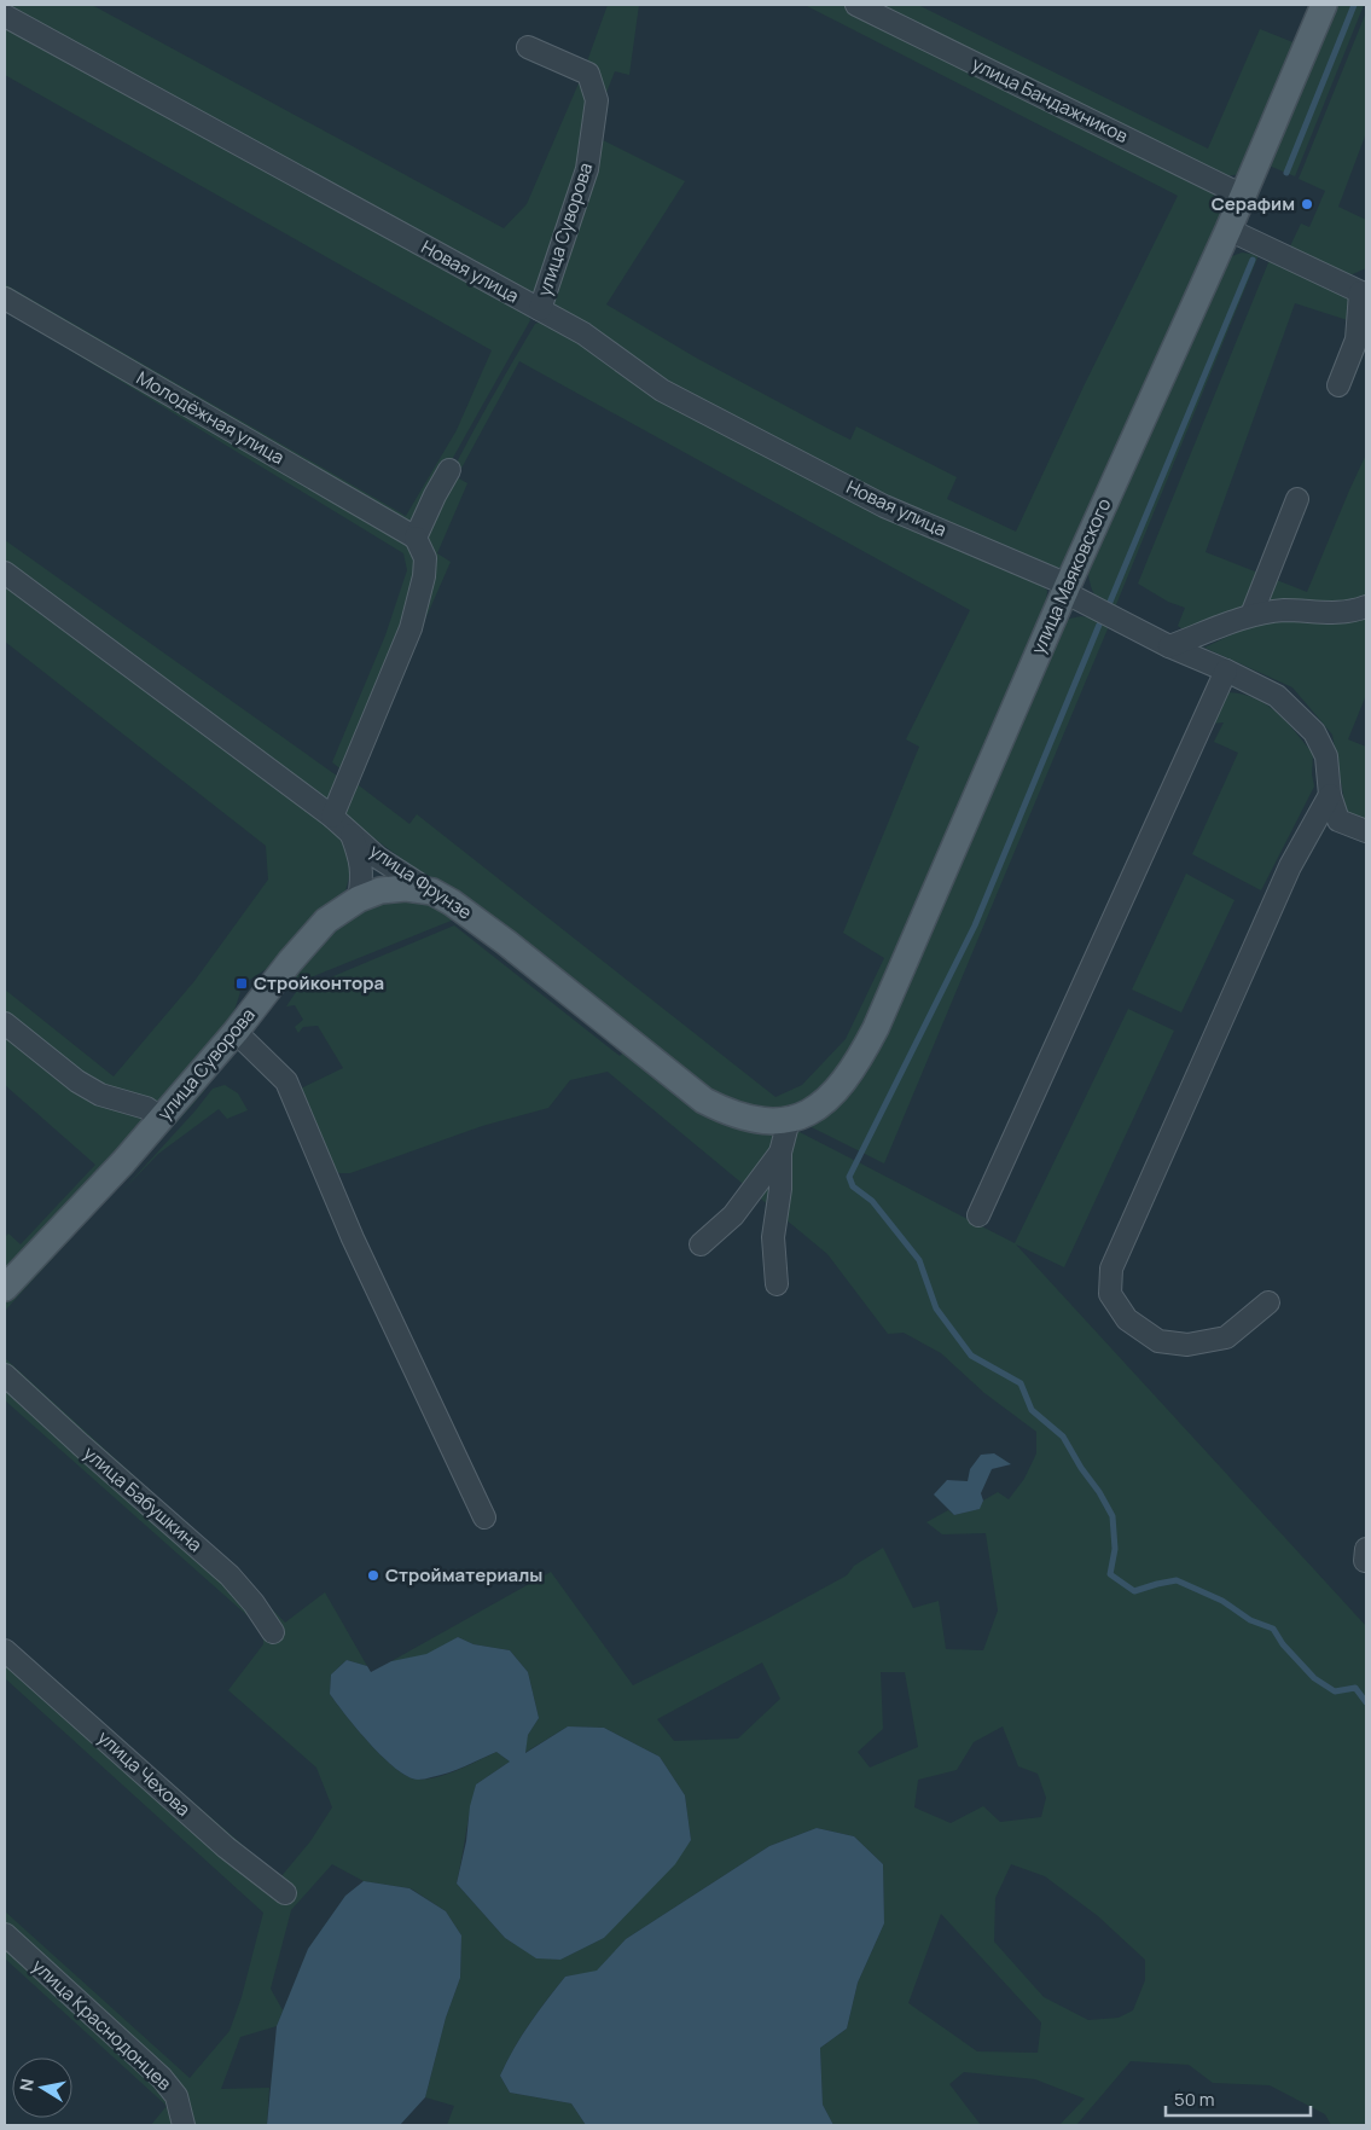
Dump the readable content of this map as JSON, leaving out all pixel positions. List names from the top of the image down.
{
  "streets": {
    "main road": ["улица Суворова", "улица Маяковского", "улица Фрунзе"],
    "street": [
      "улица Бандажников",
      "Новая улица",
      "Молодёжная улица",
      "улица Бабушкина",
      "улица Чехова",
      "улица Краснодонцев"
    ]
  },
  "crossings": [
    ["улица Бандажников", "улица Маяковского"],
    ["улица Суворова", "Новая улица"],
    ["улица Суворова", "улица Фрунзе"],
    ["Новая улица", "улица Маяковского"],
    ["улица Маяковского", "улица Фрунзе"]
  ],
  "places": {
    "other": ["Серафим", "Стройматериалы"],
    "transit": ["Стройконтора"]
  },
  "scale_bar": "50 m",
  "north": "left"
}
